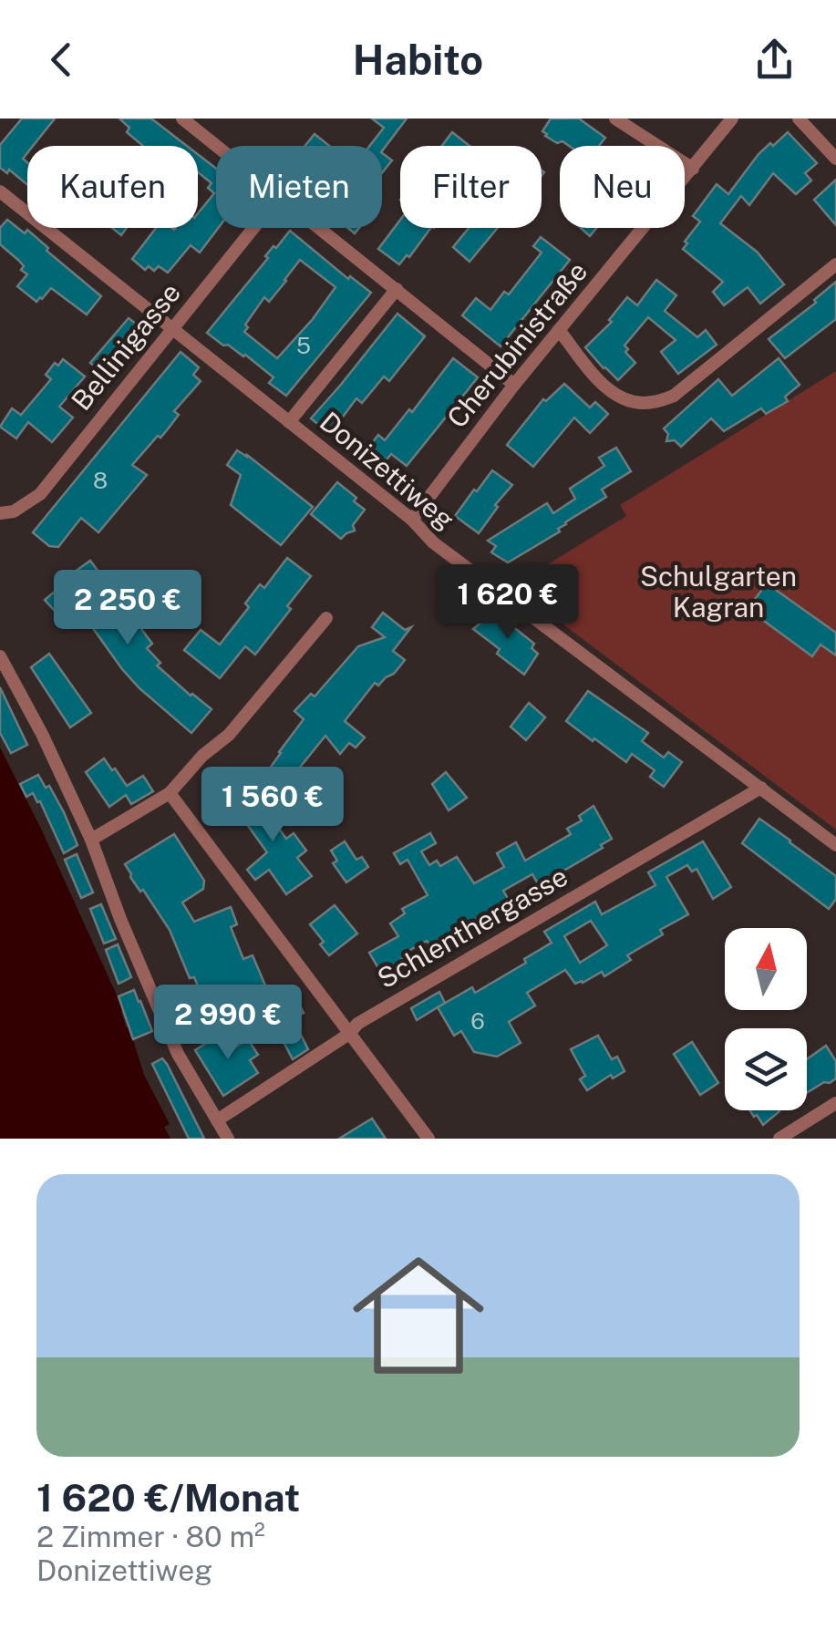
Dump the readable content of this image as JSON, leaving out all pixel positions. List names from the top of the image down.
{
  "streets": {
    "street": [
      "Cherubinistraße",
      "Bellinigasse",
      "Donizettiweg",
      "Schlenthergasse"
    ]
  },
  "crossings": [
    ["Cherubinistraße", "Donizettiweg"],
    ["Bellinigasse", "Donizettiweg"],
    ["Donizettiweg", "Schlenthergasse"]
  ],
  "parks": ["Schulgarten Kagran"],
  "house_numbers": ["5", "8", "6"],
  "north": "top",
  "page": {
    "header": "Habito",
    "chip": [
      "Kaufen",
      "Mieten",
      "Filter",
      "Neu"
    ],
    "price": [
      "1 620 €",
      "2 250 €",
      "1 560 €",
      "2 990 €"
    ],
    "list": [
      {
        "name": "1 620 €/Monat",
        "note": "2 Zimmer · 80 m² · Donizettiweg"
      }
    ]
  }
}
